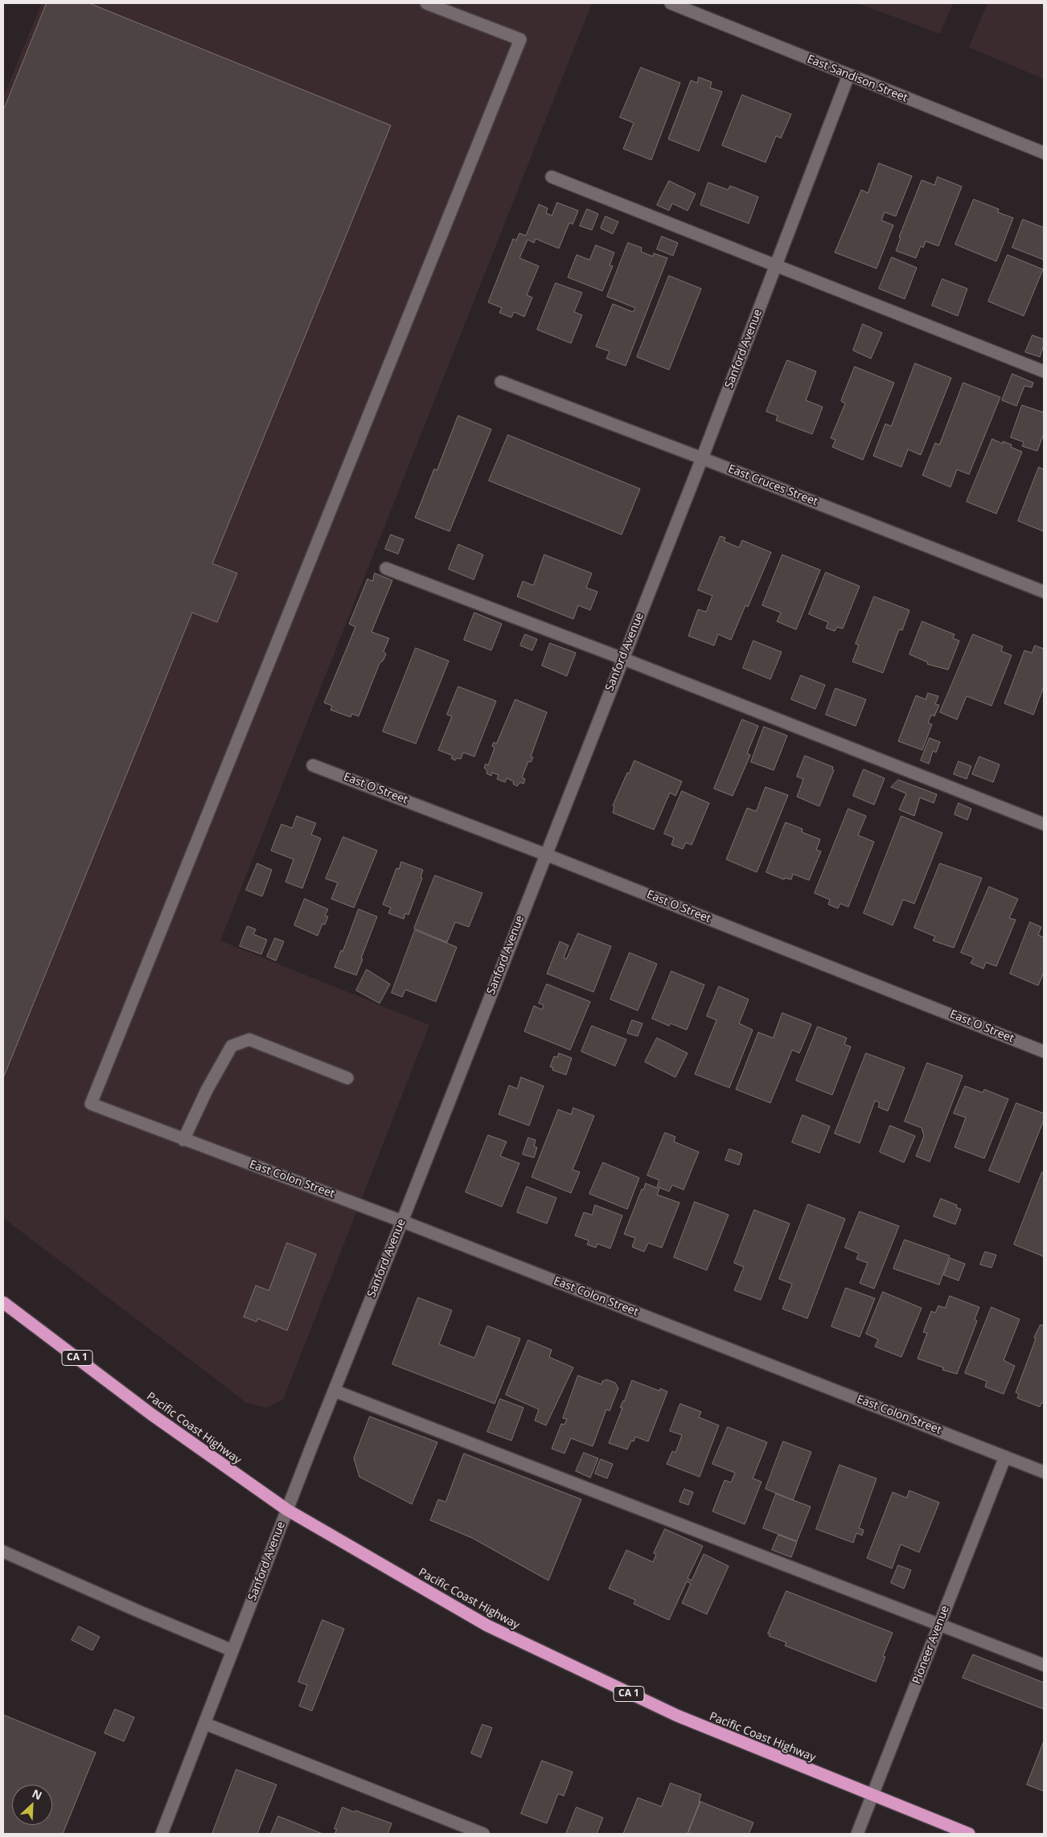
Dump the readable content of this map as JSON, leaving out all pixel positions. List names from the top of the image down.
{
  "streets": {
    "highway": ["CA 1", "Pacific Coast Highway"],
    "street": [
      "East Sandison Street",
      "Sanford Avenue",
      "East Cruces Street",
      "East O Street",
      "East Colon Street",
      "Pioneer Avenue"
    ]
  },
  "crossings": [
    ["East Sandison Street", "Sanford Avenue"],
    ["Sanford Avenue", "East Cruces Street"],
    ["Sanford Avenue", "East O Street"],
    ["Sanford Avenue", "East Colon Street"],
    ["Sanford Avenue", "Pacific Coast Highway"],
    ["East Colon Street", "Pioneer Avenue"],
    ["Pacific Coast Highway", "Pioneer Avenue"]
  ],
  "north": "top right"
}
